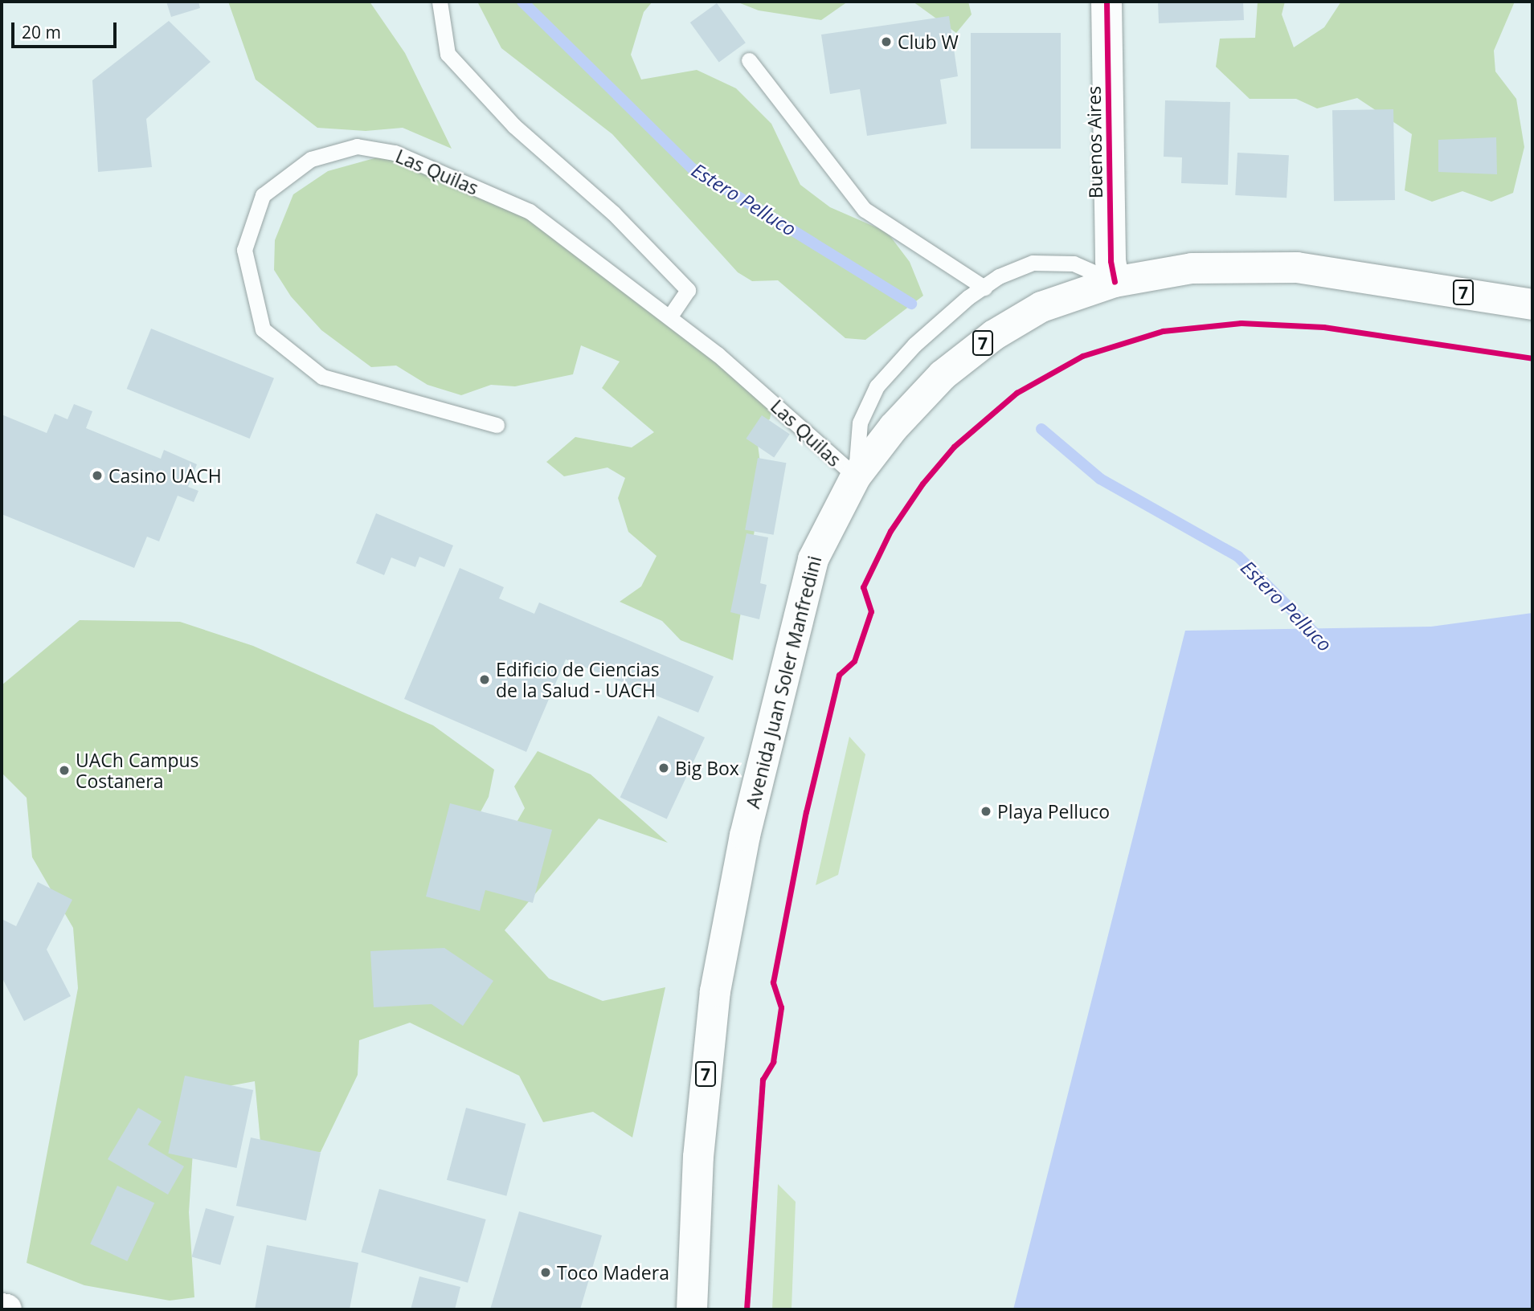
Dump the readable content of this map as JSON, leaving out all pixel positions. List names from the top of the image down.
{
  "streets": {
    "main road": ["Buenos Aires", "7", "Avenida Juan Soler Manfredini"],
    "lane": ["Las Quilas"]
  },
  "crossings": [
    ["Buenos Aires", "Avenida Juan Soler Manfredini"],
    ["Las Quilas", "Avenida Juan Soler Manfredini"]
  ],
  "water": ["Estero Pelluco"],
  "places": [
    "Club W",
    "Casino UACH",
    "Edificio de Ciencias de la Salud - UACH",
    "Big Box",
    "UACh Campus Costanera",
    "Playa Pelluco",
    "Toco Madera"
  ],
  "scale_bar": "20 m"
}
